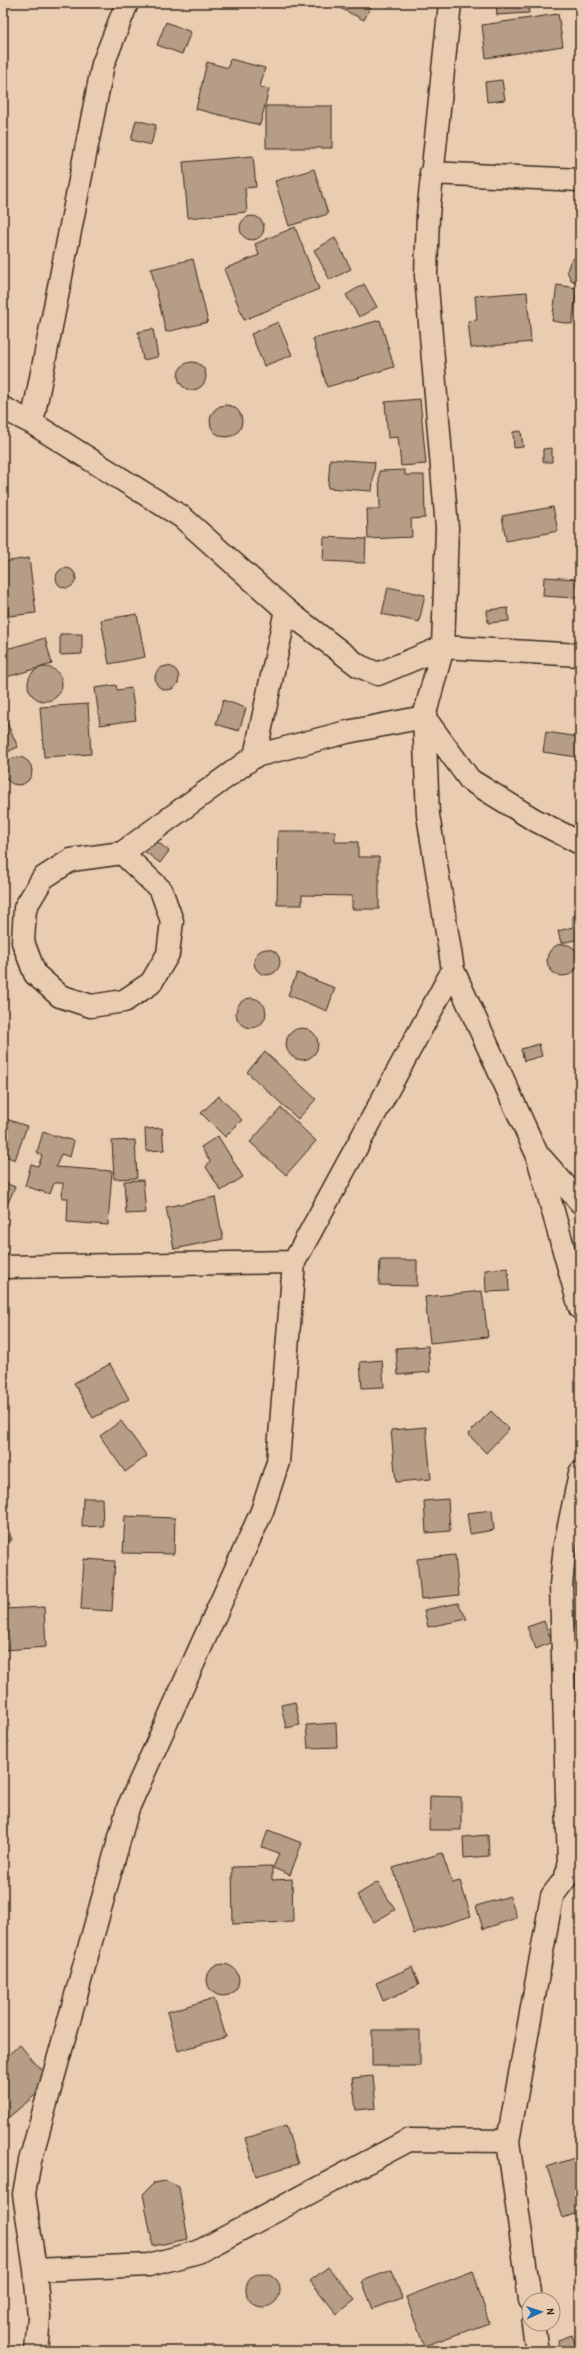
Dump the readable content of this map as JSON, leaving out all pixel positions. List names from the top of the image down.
{
  "north": "right"
}
